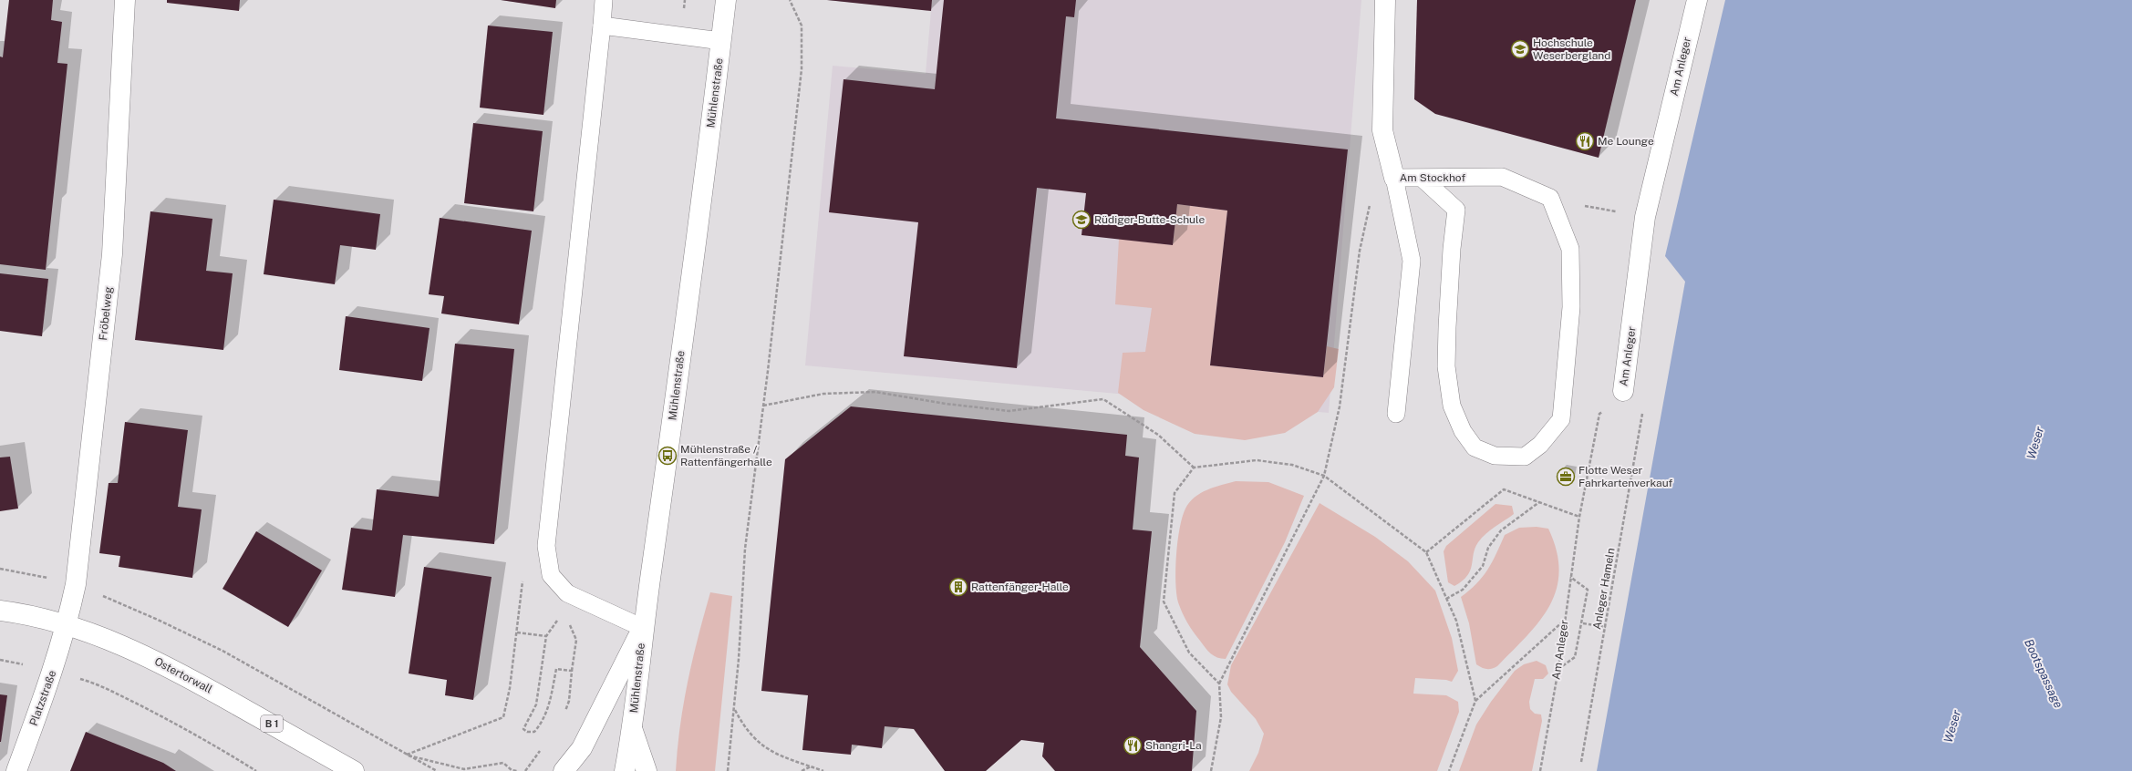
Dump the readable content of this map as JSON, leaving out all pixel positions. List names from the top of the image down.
{
  "streets": {
    "main road": [
      "Am Anleger",
      "Mühlenstraße",
      "Am Stockhof",
      "Fröbelweg",
      "Ostertorwall",
      "Platzstraße",
      "B 1"
    ],
    "path": ["Anleger Hameln"]
  },
  "crossings": [
    ["Fröbelweg", "Ostertorwall"],
    ["Fröbelweg", "Platzstraße"],
    ["Ostertorwall", "Platzstraße"]
  ],
  "water": ["Weser", "Bootspassage"],
  "places": {
    "school or university": ["Hochschule Weserbergland", "Rüdiger-Butte-Schule"],
    "restaurant": ["Me Lounge", "Shangri-La"],
    "bus stop": ["Mühlenstraße / Rattenfängerhalle"],
    "office": ["Flotte Weser Fahrkartenverkauf"],
    "building": ["Rattenfänger-Halle"]
  }
}
